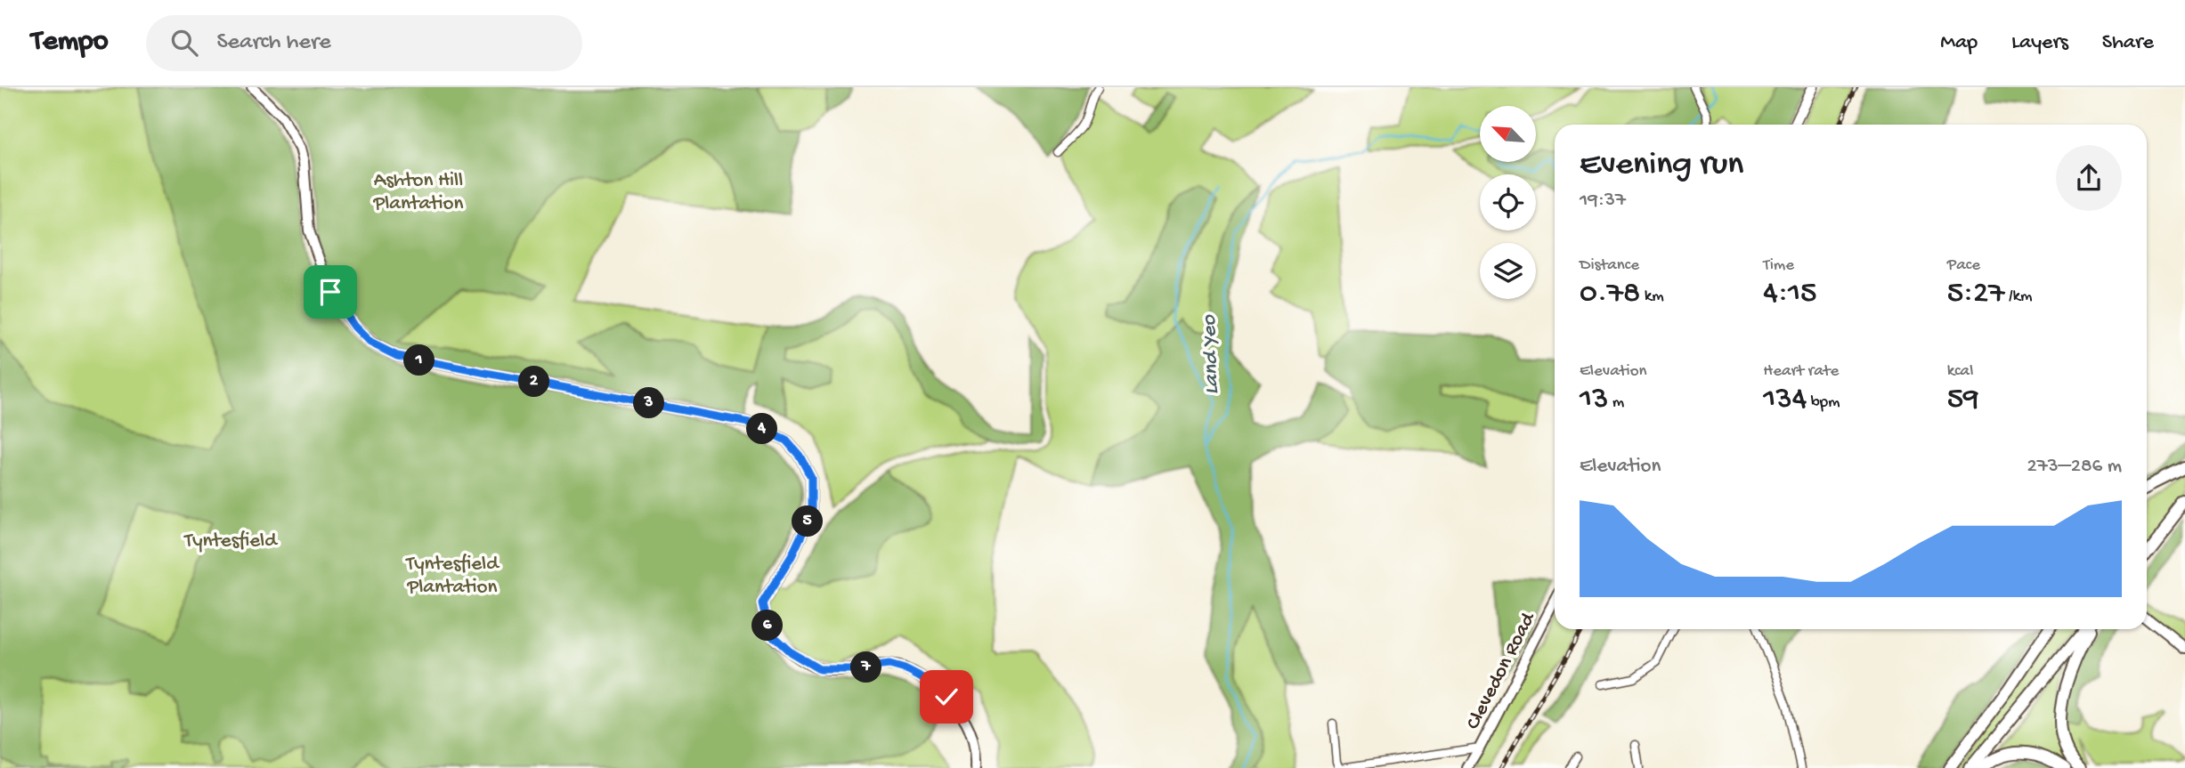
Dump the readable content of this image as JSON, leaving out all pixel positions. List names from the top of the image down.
{
  "streets": {
    "main road": ["Clevedon Road"]
  },
  "water": ["Land Yeo"],
  "parks": ["Ashton Hill Plantation", "Tyntesfield", "Tyntesfield Plantation"],
  "north": "top left",
  "page": {
    "header": "Tempo",
    "search": "Search here",
    "nav": ["Map", "Layers", "Share"],
    "heading": ["Evening run", "19:37"],
    "stats": [
      ["Distance", "0.78 km"],
      ["Time", "4:15"],
      ["Pace", "5:27 /km"],
      ["Elevation", "13 m"],
      ["Heart rate", "134 bpm"],
      ["kcal", "59"]
    ],
    "pins": [
      "1",
      "2",
      "3",
      "4",
      "5",
      "6",
      "7"
    ],
    "chart": ["Elevation", "273–286 m"]
  }
}
